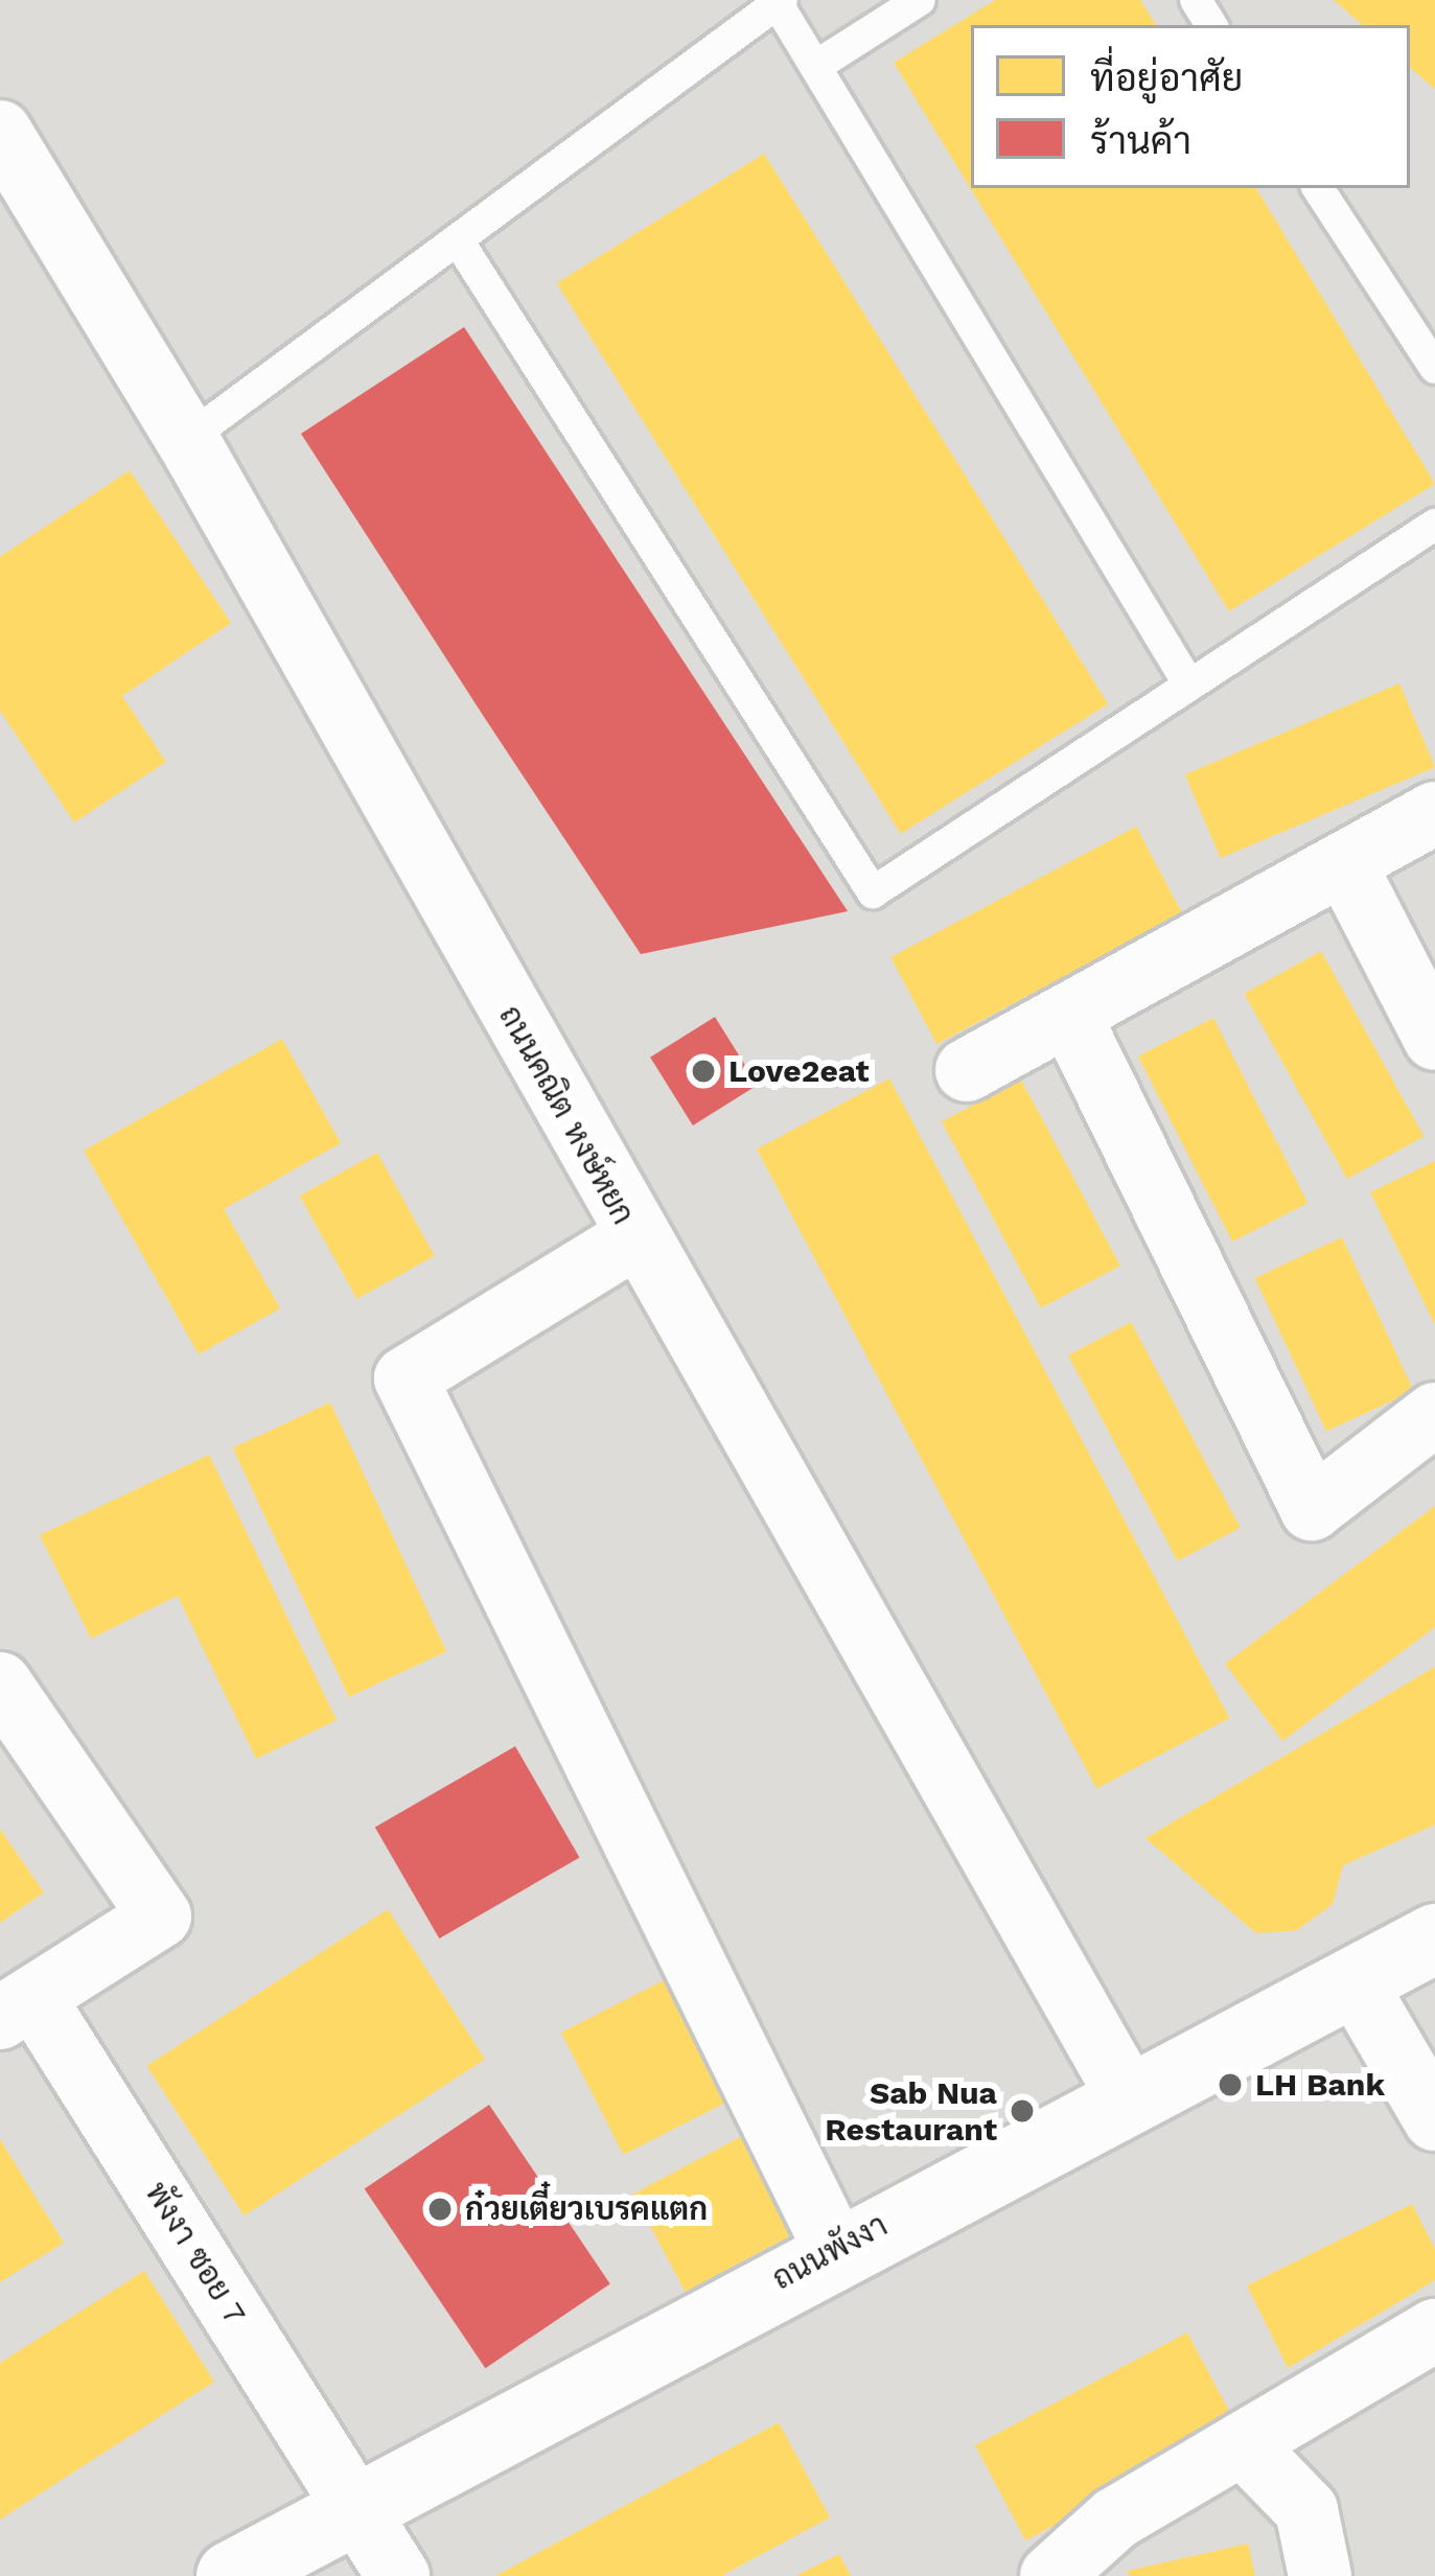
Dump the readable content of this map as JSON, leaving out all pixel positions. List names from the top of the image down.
{
  "streets": {
    "street": ["ถนนคณิต หงษ์หยก", "ถนนพังงา", "พังงา ซอย 7"]
  },
  "crossings": [
    ["ถนนคณิต หงษ์หยก", "ถนนพังงา"],
    ["ถนนพังงา", "พังงา ซอย 7"]
  ],
  "places": [
    "Love2eat",
    "LH Bank",
    "Sab Nua Restaurant",
    "ก๋วยเตี๋ยวเบรคแตก"
  ],
  "legend": ["ที่อยู่อาศัย", "ร้านค้า"]
}
